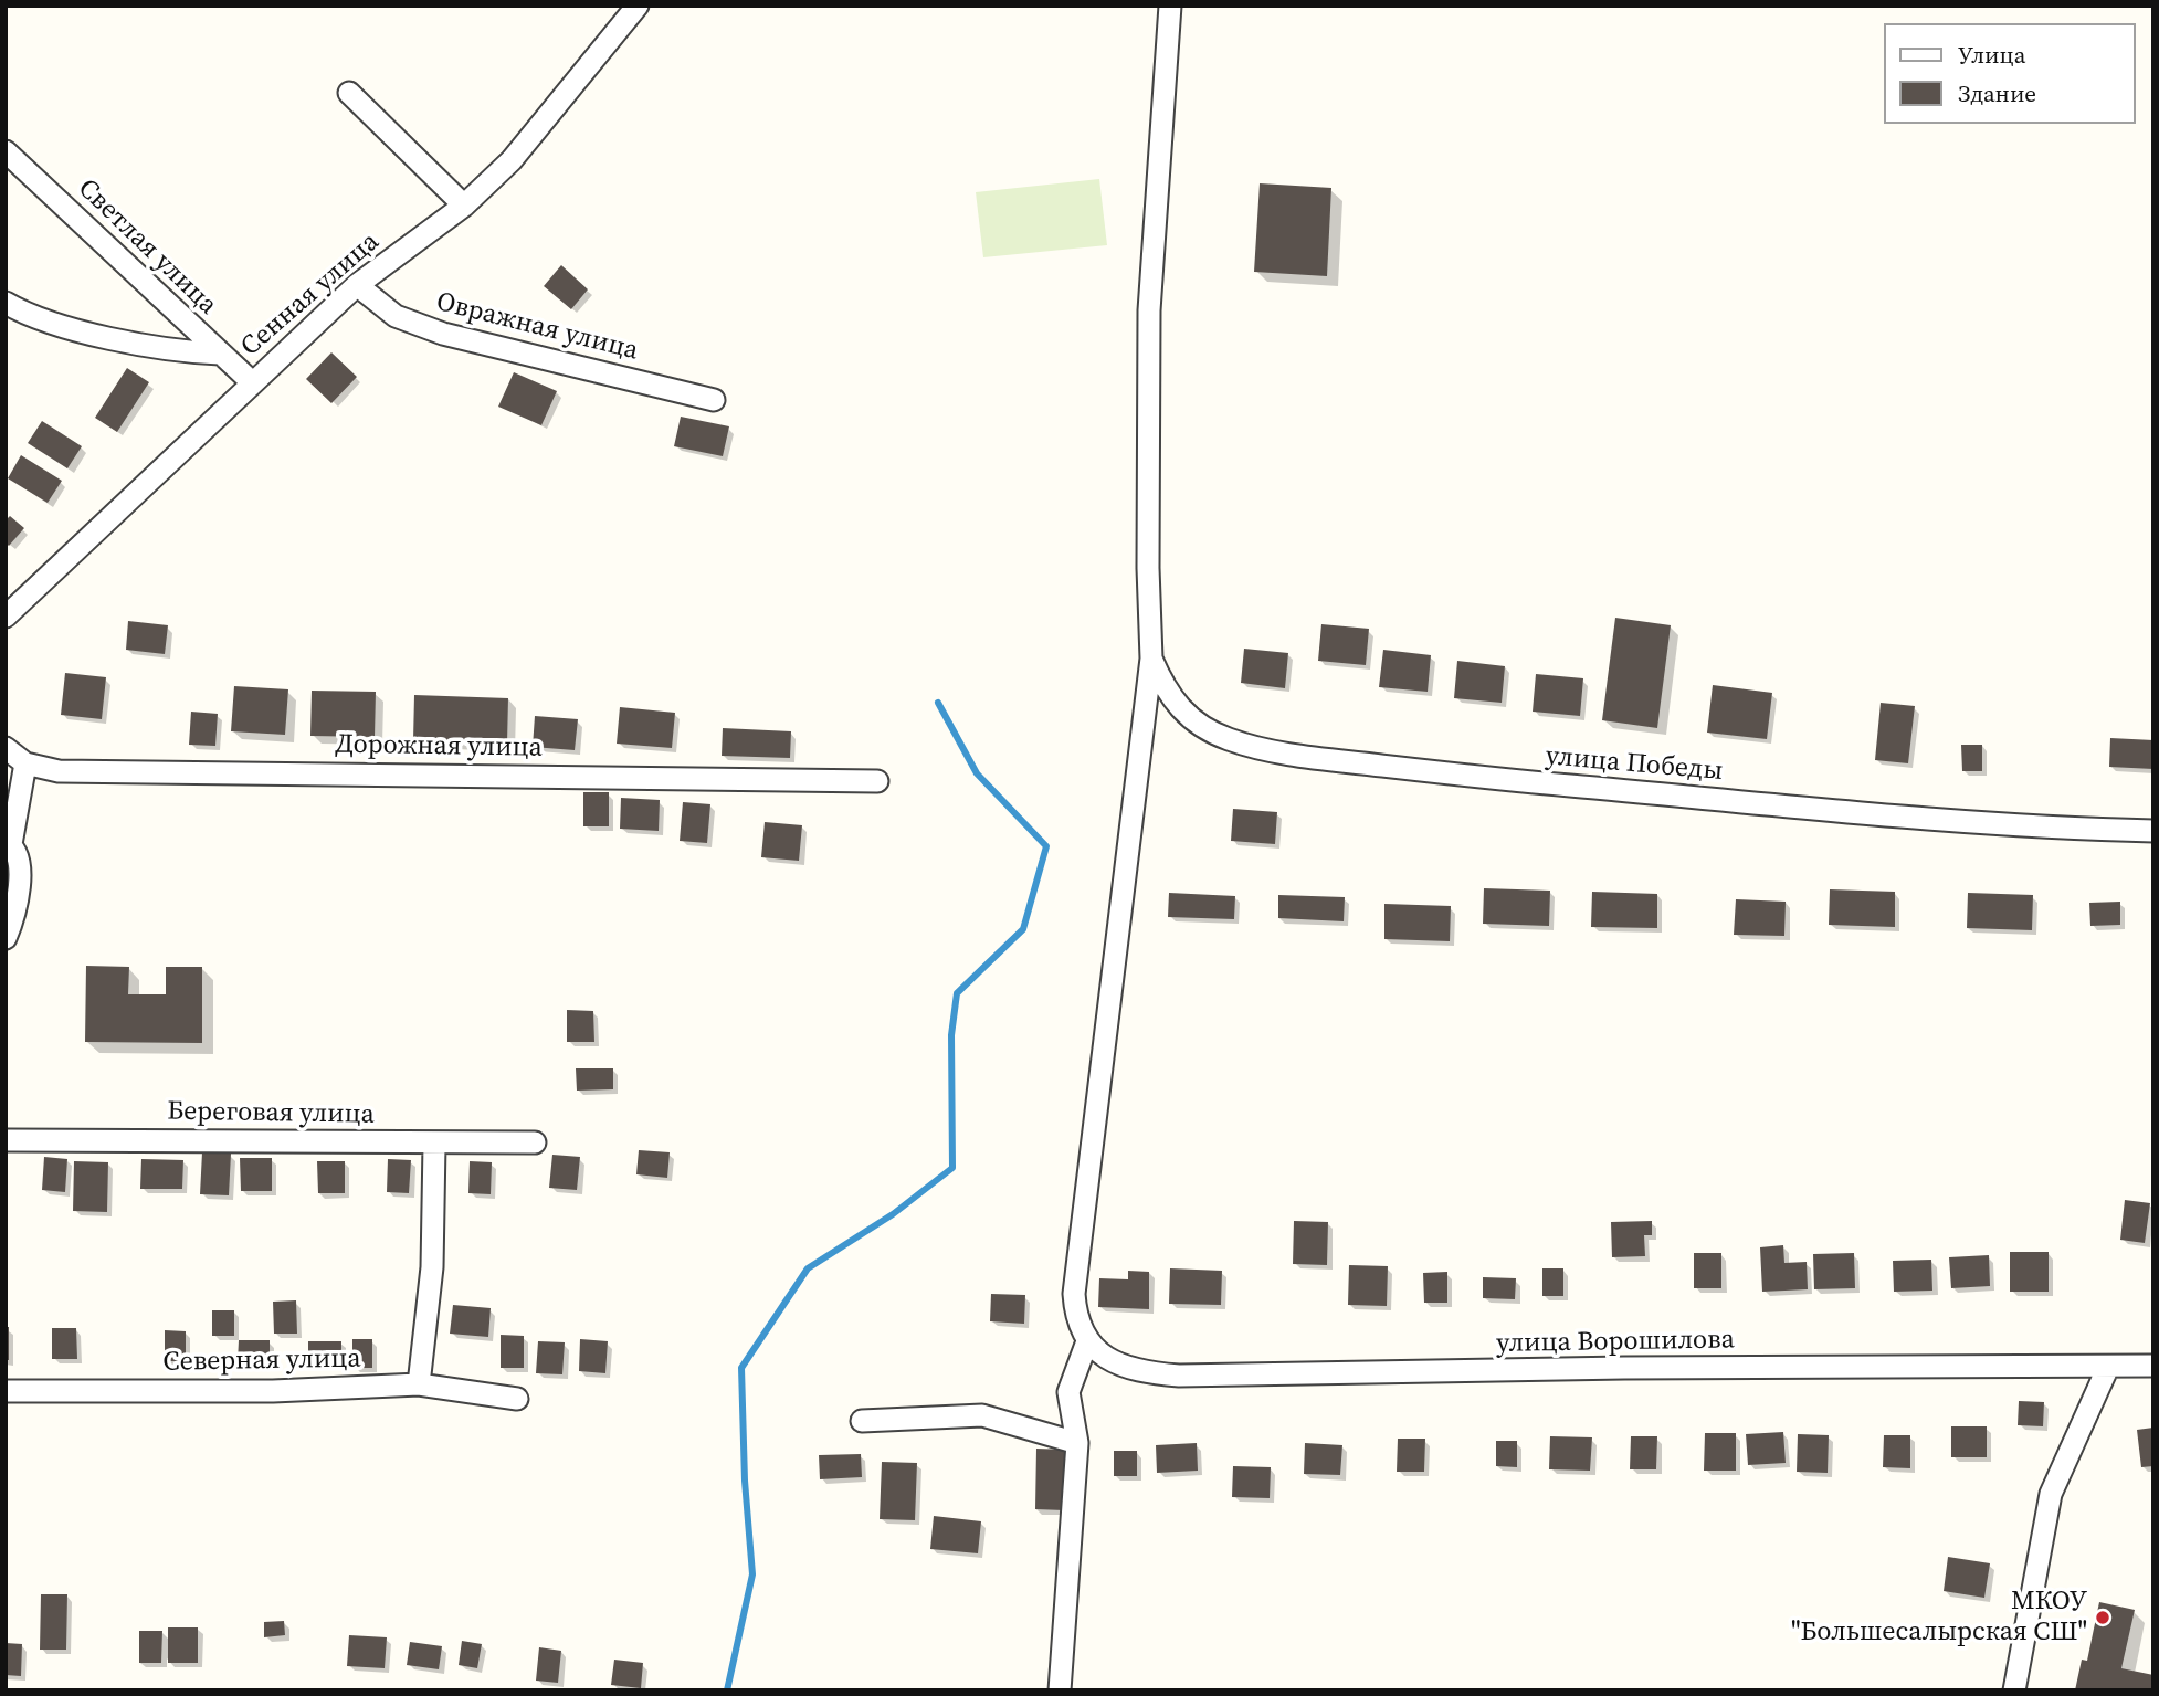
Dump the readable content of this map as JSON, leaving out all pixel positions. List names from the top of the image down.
{
  "streets": {
    "street": [
      "Светлая улица",
      "Сенная улица",
      "Овражная улица",
      "Дорожная улица",
      "улица Победы",
      "Береговая улица",
      "улица Ворошилова",
      "Северная улица"
    ]
  },
  "crossings": [
    ["Светлая улица", "Сенная улица"],
    ["Сенная улица", "Овражная улица"]
  ],
  "places": ["МКОУ \"Большесалырская СШ\""],
  "legend": ["Улица", "Здание"]
}
